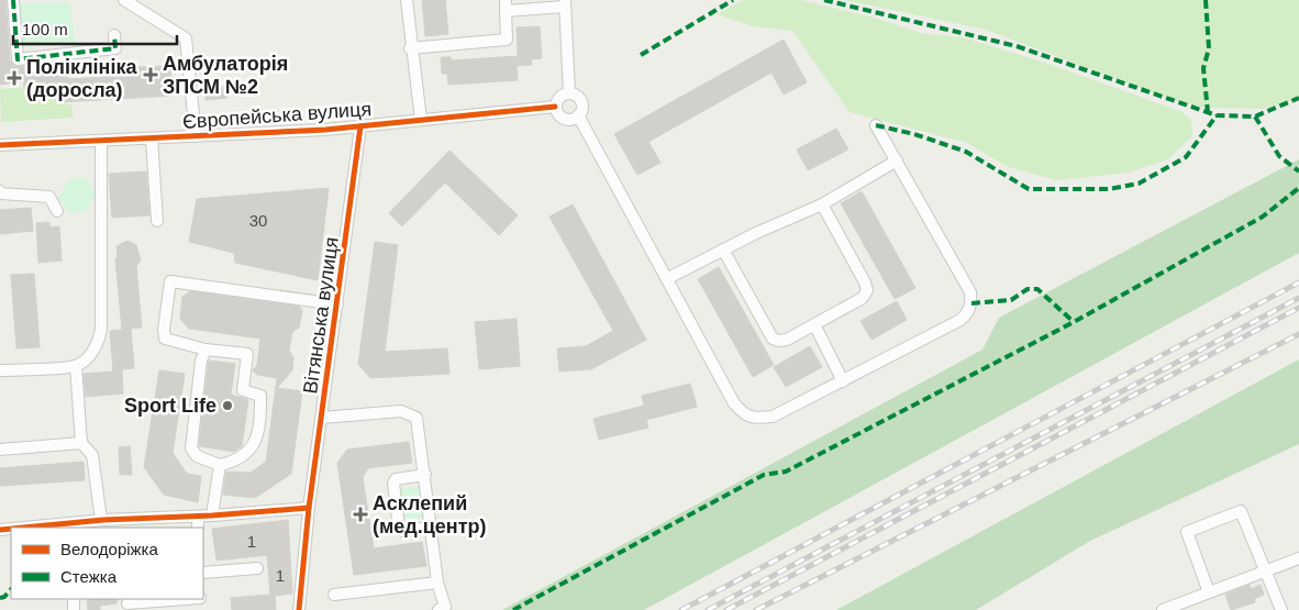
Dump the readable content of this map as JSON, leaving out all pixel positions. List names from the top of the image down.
{
  "streets": {
    "street": ["Європейська вулиця", "Вітянська вулиця"]
  },
  "crossings": [
    ["Європейська вулиця", "Вітянська вулиця"]
  ],
  "places": {
    "health": ["Амбулаторія ЗПСМ №2", "Поліклініка (доросла)", "Асклепий (мед.центр)"],
    "other": ["Sport Life"]
  },
  "house_numbers": ["30", "1", "1"],
  "legend": ["Велодоріжка", "Стежка"],
  "scale_bar": "100 m"
}
